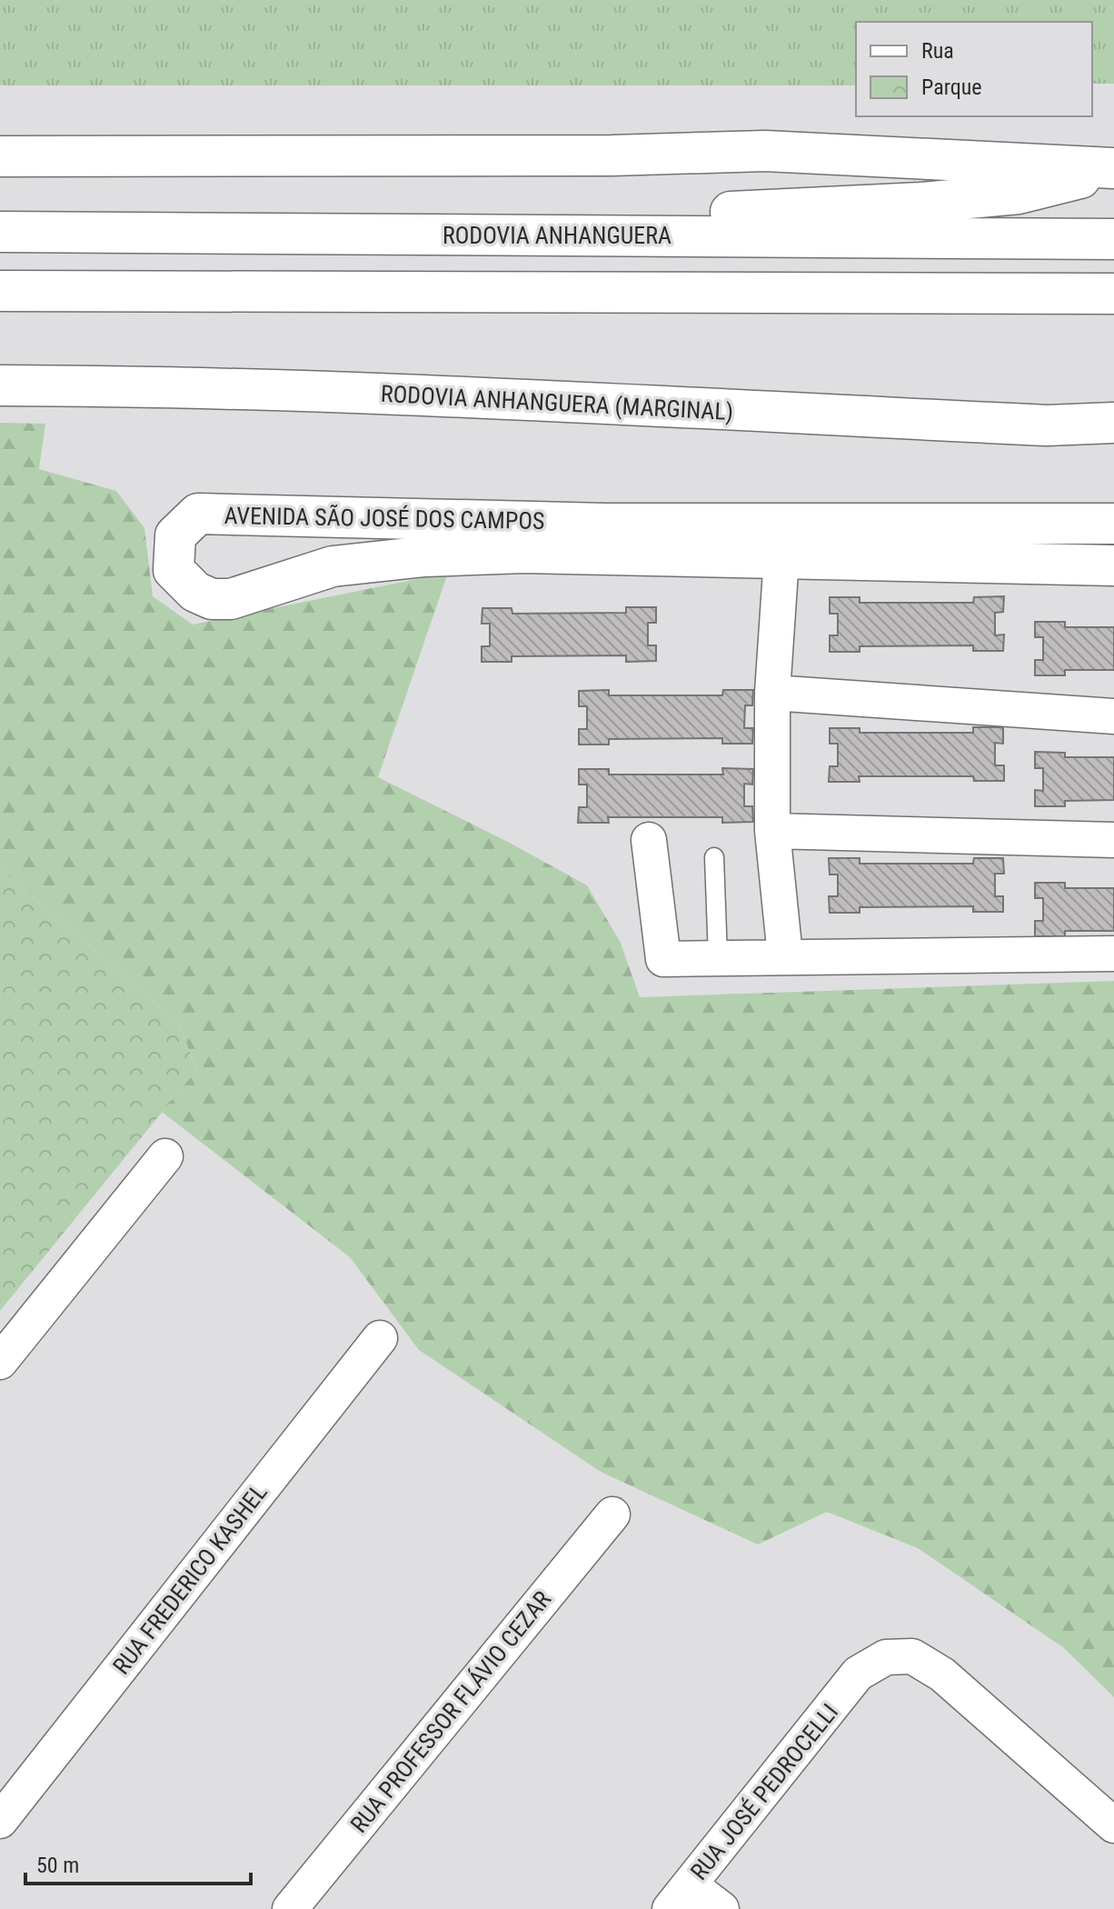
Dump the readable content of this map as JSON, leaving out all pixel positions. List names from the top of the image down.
{
  "streets": {
    "main road": ["RODOVIA ANHANGUERA", "RODOVIA ANHANGUERA (MARGINAL)", "AVENIDA SÃO JOSÉ DOS CAMPOS"],
    "street": ["RUA FREDERICO KASHEL", "RUA PROFESSOR FLÁVIO CEZAR", "RUA JOSÉ PEDROCELLI"]
  },
  "legend": ["Rua", "Parque"],
  "scale_bar": "50 m"
}
